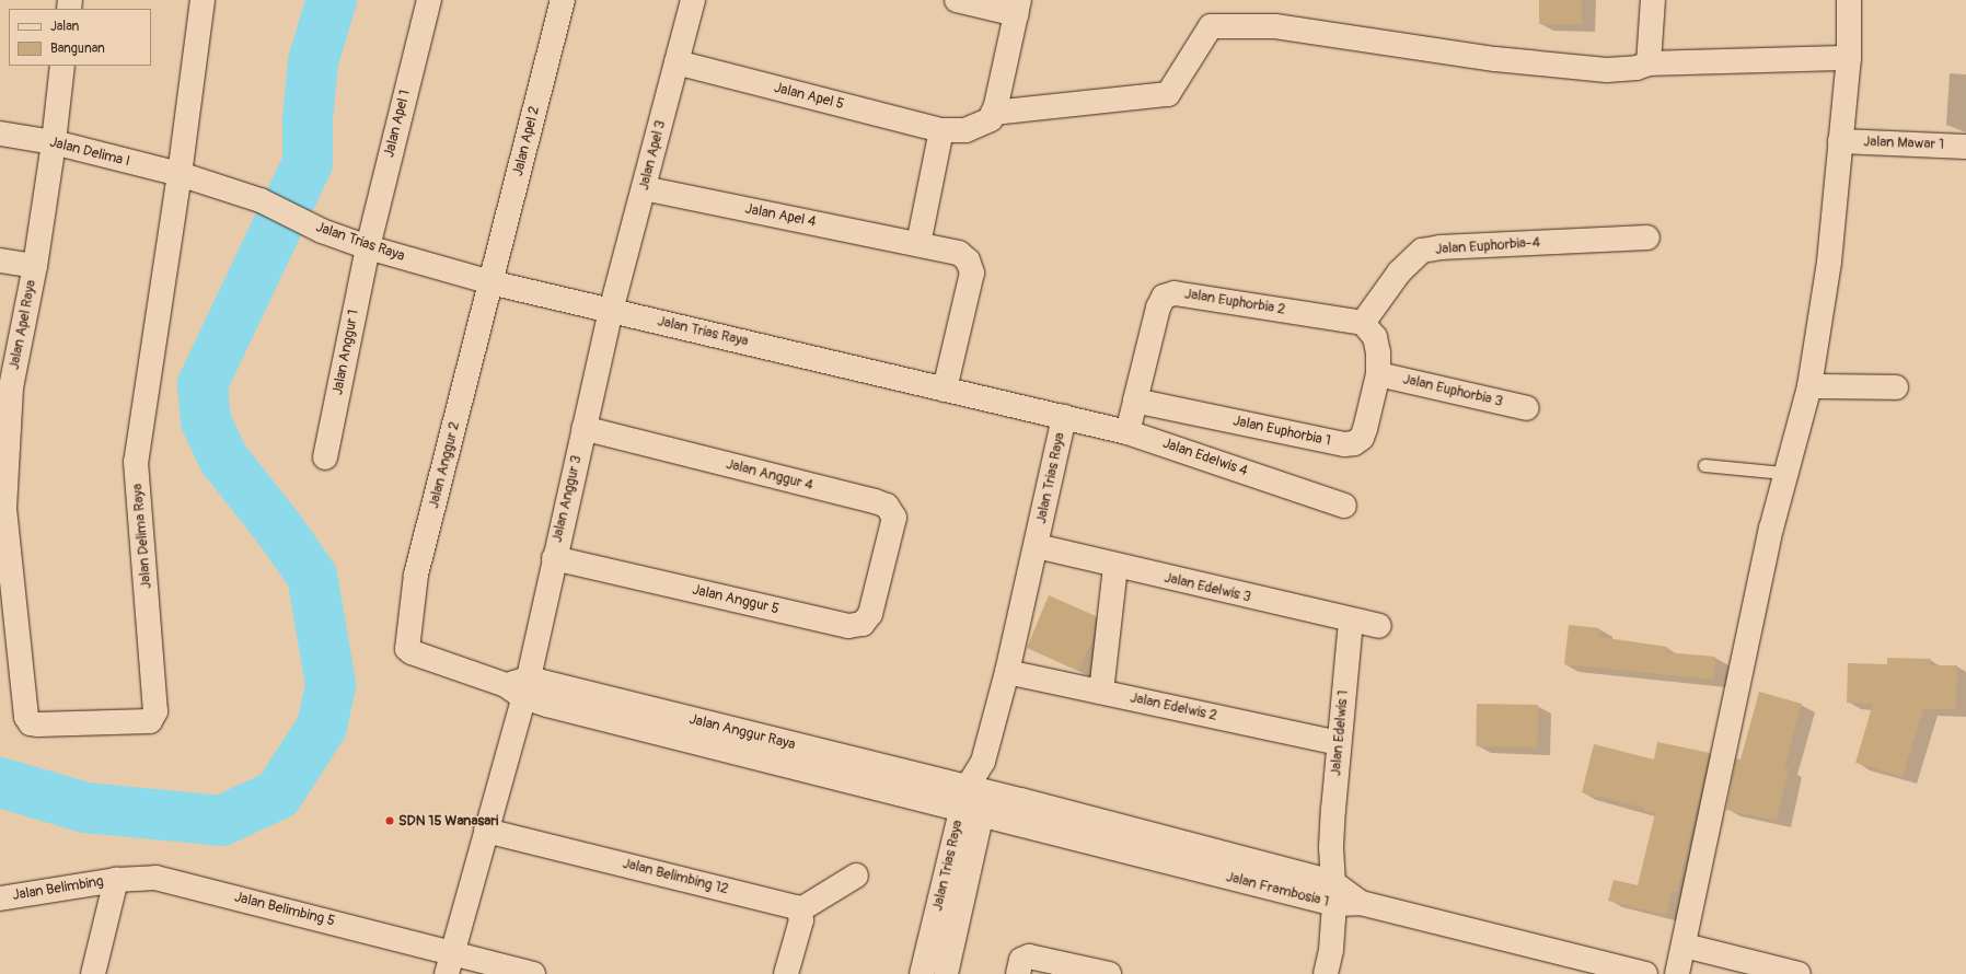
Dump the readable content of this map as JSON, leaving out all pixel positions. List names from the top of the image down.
{
  "streets": {
    "street": [
      "Jalan Apel 5",
      "Jalan Apel 1",
      "Jalan Apel 2",
      "Jalan Mawar 1",
      "Jalan Delima I",
      "Jalan Apel 3",
      "Jalan Apel 4",
      "Jalan Trias Raya",
      "Jalan Euphorbia-4",
      "Jalan Euphorbia 2",
      "Jalan Apel Raya",
      "Jalan Anggur 1",
      "Jalan Euphorbia 3",
      "Jalan Euphorbia 1",
      "Jalan Edelwis 4",
      "Jalan Anggur 2",
      "Jalan Anggur 4",
      "Jalan Anggur 3",
      "Jalan Delima Raya",
      "Jalan Edelwis 3",
      "Jalan Anggur 5",
      "Jalan Edelwis 2",
      "Jalan Anggur Raya",
      "Jalan Edelwis 1",
      "Jalan Belimbing 12",
      "Jalan Belimbing",
      "Jalan Frambosia 1",
      "Jalan Belimbing 5"
    ]
  },
  "crossings": [
    ["Jalan Apel 5", "Jalan Apel 3"],
    ["Jalan Apel 1", "Jalan Trias Raya"],
    ["Jalan Apel 1", "Jalan Anggur 1"],
    ["Jalan Apel 2", "Jalan Trias Raya"],
    ["Jalan Apel 2", "Jalan Anggur 2"],
    ["Jalan Delima I", "Jalan Trias Raya"],
    ["Jalan Delima I", "Jalan Apel Raya"],
    ["Jalan Delima I", "Jalan Delima Raya"],
    ["Jalan Apel 3", "Jalan Apel 4"],
    ["Jalan Apel 3", "Jalan Trias Raya"],
    ["Jalan Apel 3", "Jalan Anggur 3"],
    ["Jalan Apel 4", "Jalan Trias Raya"],
    ["Jalan Trias Raya", "Jalan Anggur 1"],
    ["Jalan Trias Raya", "Jalan Edelwis 4"],
    ["Jalan Trias Raya", "Jalan Anggur 2"],
    ["Jalan Trias Raya", "Jalan Anggur 3"],
    ["Jalan Trias Raya", "Jalan Delima Raya"],
    ["Jalan Trias Raya", "Jalan Edelwis 3"],
    ["Jalan Trias Raya", "Jalan Edelwis 2"],
    ["Jalan Trias Raya", "Jalan Anggur Raya"],
    ["Jalan Trias Raya", "Jalan Frambosia 1"],
    ["Jalan Euphorbia-4", "Jalan Euphorbia 2"],
    ["Jalan Euphorbia 2", "Jalan Euphorbia 1"],
    ["Jalan Euphorbia 2", "Jalan Edelwis 4"],
    ["Jalan Apel Raya", "Jalan Delima Raya"],
    ["Jalan Euphorbia 3", "Jalan Euphorbia 1"],
    ["Jalan Anggur 2", "Jalan Anggur Raya"],
    ["Jalan Anggur 4", "Jalan Anggur 3"],
    ["Jalan Anggur 4", "Jalan Anggur 5"],
    ["Jalan Anggur 3", "Jalan Anggur 5"],
    ["Jalan Anggur 3", "Jalan Anggur Raya"],
    ["Jalan Anggur 3", "Jalan Belimbing 12"],
    ["Jalan Anggur 3", "Jalan Belimbing 5"],
    ["Jalan Edelwis 3", "Jalan Edelwis 1"],
    ["Jalan Edelwis 2", "Jalan Edelwis 1"],
    ["Jalan Anggur Raya", "Jalan Frambosia 1"],
    ["Jalan Edelwis 1", "Jalan Frambosia 1"],
    ["Jalan Belimbing", "Jalan Belimbing 5"]
  ],
  "places": ["SDN 15 Wanasari"],
  "legend": ["Jalan", "Bangunan"]
}
